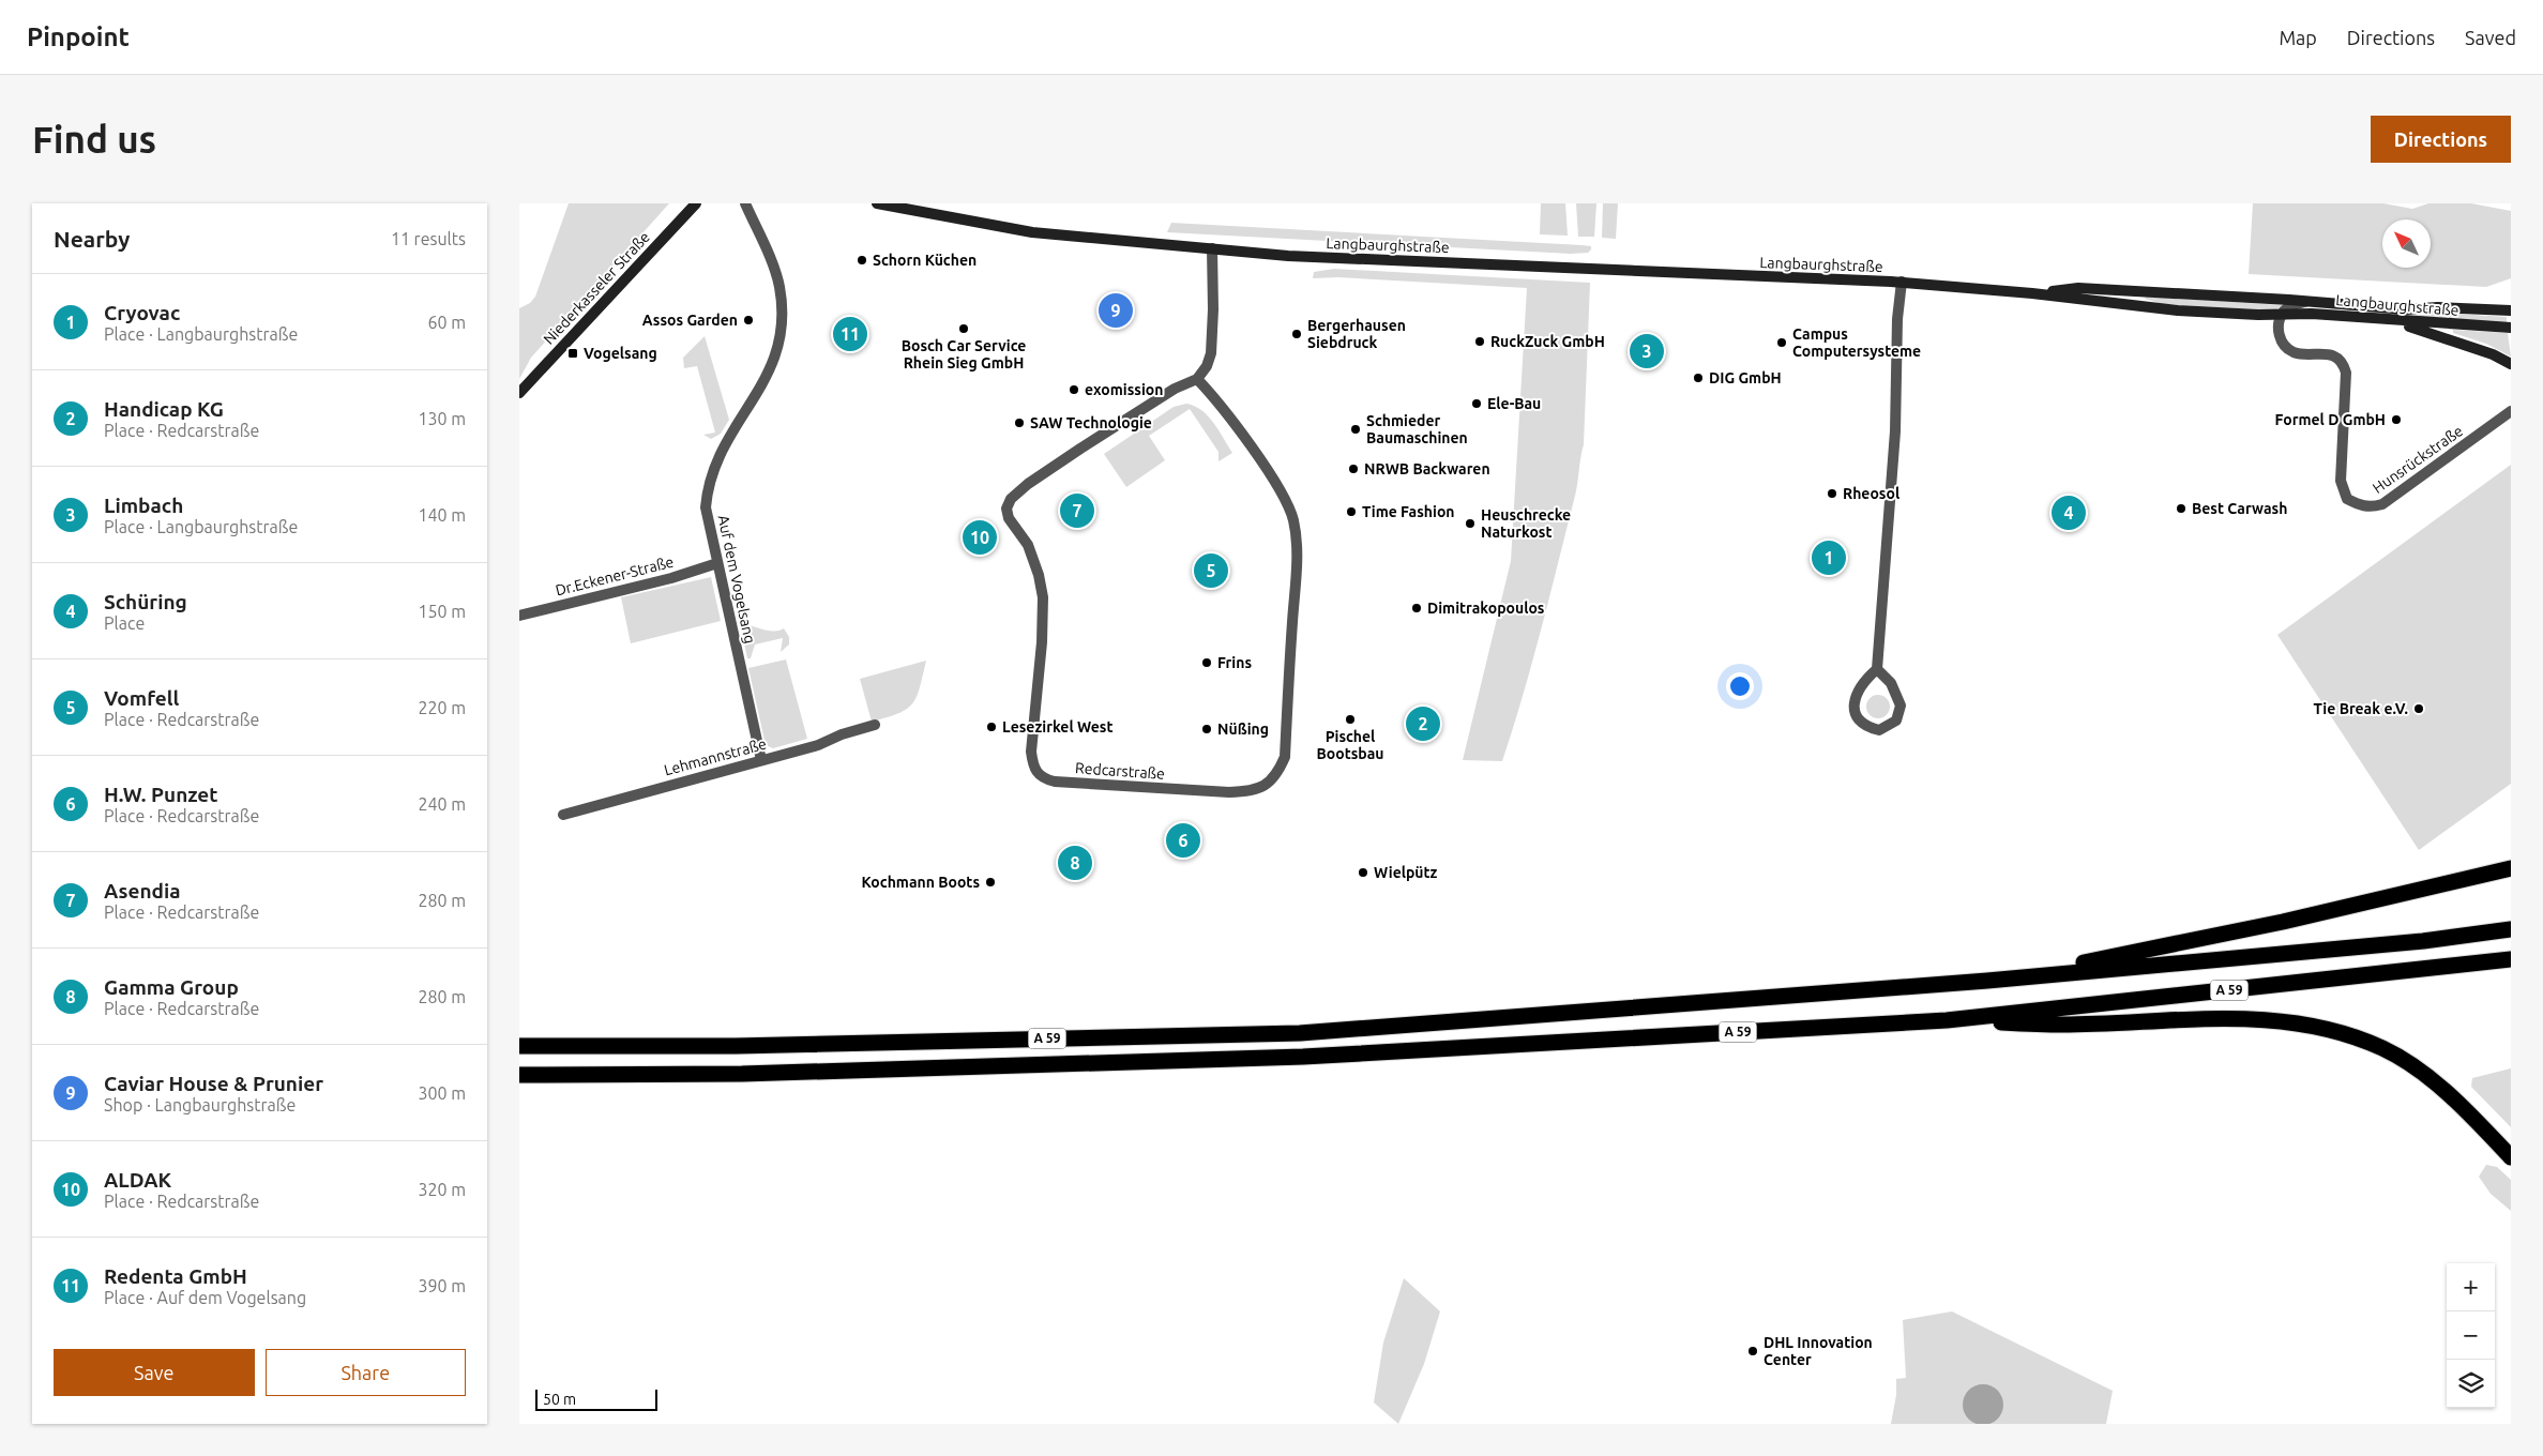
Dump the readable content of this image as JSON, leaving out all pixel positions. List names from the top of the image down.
{
  "streets": {
    "highway": ["A 59"],
    "main road": ["Langbaurghstraße", "Niederkasseler Straße"],
    "street": [
      "Hunsrückstraße",
      "Dr.Eckener-Straße",
      "Auf dem Vogelsang",
      "Lehmannstraße",
      "Redcarstraße"
    ]
  },
  "crossings": [
    ["Langbaurghstraße", "Hunsrückstraße"],
    ["Dr.Eckener-Straße", "Auf dem Vogelsang"],
    ["Auf dem Vogelsang", "Lehmannstraße"]
  ],
  "places": {
    "other": [
      "Schorn Küchen",
      "Assos Garden",
      "Bosch Car Service Rhein Sieg GmbH",
      "Bergerhausen Siebdruck",
      "RuckZuck GmbH",
      "Campus Computersysteme",
      "DIG GmbH",
      "exomission",
      "Ele-Bau",
      "Formel D GmbH",
      "SAW Technologie",
      "Schmieder Baumaschinen",
      "NRWB Backwaren",
      "Rheosol",
      "Best Carwash",
      "Time Fashion",
      "Heuschrecke Naturkost",
      "Dimitrakopoulos",
      "Frins",
      "Tie Break e.V.",
      "Pischel Bootsbau",
      "Lesezirkel West",
      "Nüßing",
      "Wielpütz",
      "Kochmann Boots",
      "DHL Innovation Center"
    ],
    "transit": ["Vogelsang"]
  },
  "scale_bar": "50 m",
  "north": "top left",
  "page": {
    "header": "Pinpoint",
    "nav": ["Map", "Directions", "Saved"],
    "buttons": [
      "Directions",
      ["Save", "Share"]
    ],
    "title": "Find us",
    "heading": ["Nearby", "11 results"],
    "list": [
      {
        "mark": "1",
        "name": "Cryovac",
        "note": "Place · Langbaurghstraße",
        "value": "60 m"
      },
      {
        "mark": "2",
        "name": "Handicap KG",
        "note": "Place · Redcarstraße",
        "value": "130 m"
      },
      {
        "mark": "3",
        "name": "Limbach",
        "note": "Place · Langbaurghstraße",
        "value": "140 m"
      },
      {
        "mark": "4",
        "name": "Schüring",
        "note": "Place",
        "value": "150 m"
      },
      {
        "mark": "5",
        "name": "Vomfell",
        "note": "Place · Redcarstraße",
        "value": "220 m"
      },
      {
        "mark": "6",
        "name": "H.W. Punzet",
        "note": "Place · Redcarstraße",
        "value": "240 m"
      },
      {
        "mark": "7",
        "name": "Asendia",
        "note": "Place · Redcarstraße",
        "value": "280 m"
      },
      {
        "mark": "8",
        "name": "Gamma Group",
        "note": "Place · Redcarstraße",
        "value": "280 m"
      },
      {
        "mark": "9",
        "name": "Caviar House & Prunier",
        "note": "Shop · Langbaurghstraße",
        "value": "300 m"
      },
      {
        "mark": "10",
        "name": "ALDAK",
        "note": "Place · Redcarstraße",
        "value": "320 m"
      },
      {
        "mark": "11",
        "name": "Redenta GmbH",
        "note": "Place · Auf dem Vogelsang",
        "value": "390 m"
      }
    ],
    "pins": [
      "9",
      "11",
      "3",
      "7",
      "4",
      "10",
      "1",
      "5",
      "2",
      "6",
      "8"
    ],
    "map_buttons": ["+", "−"],
    "scale": "50 m"
  }
}
